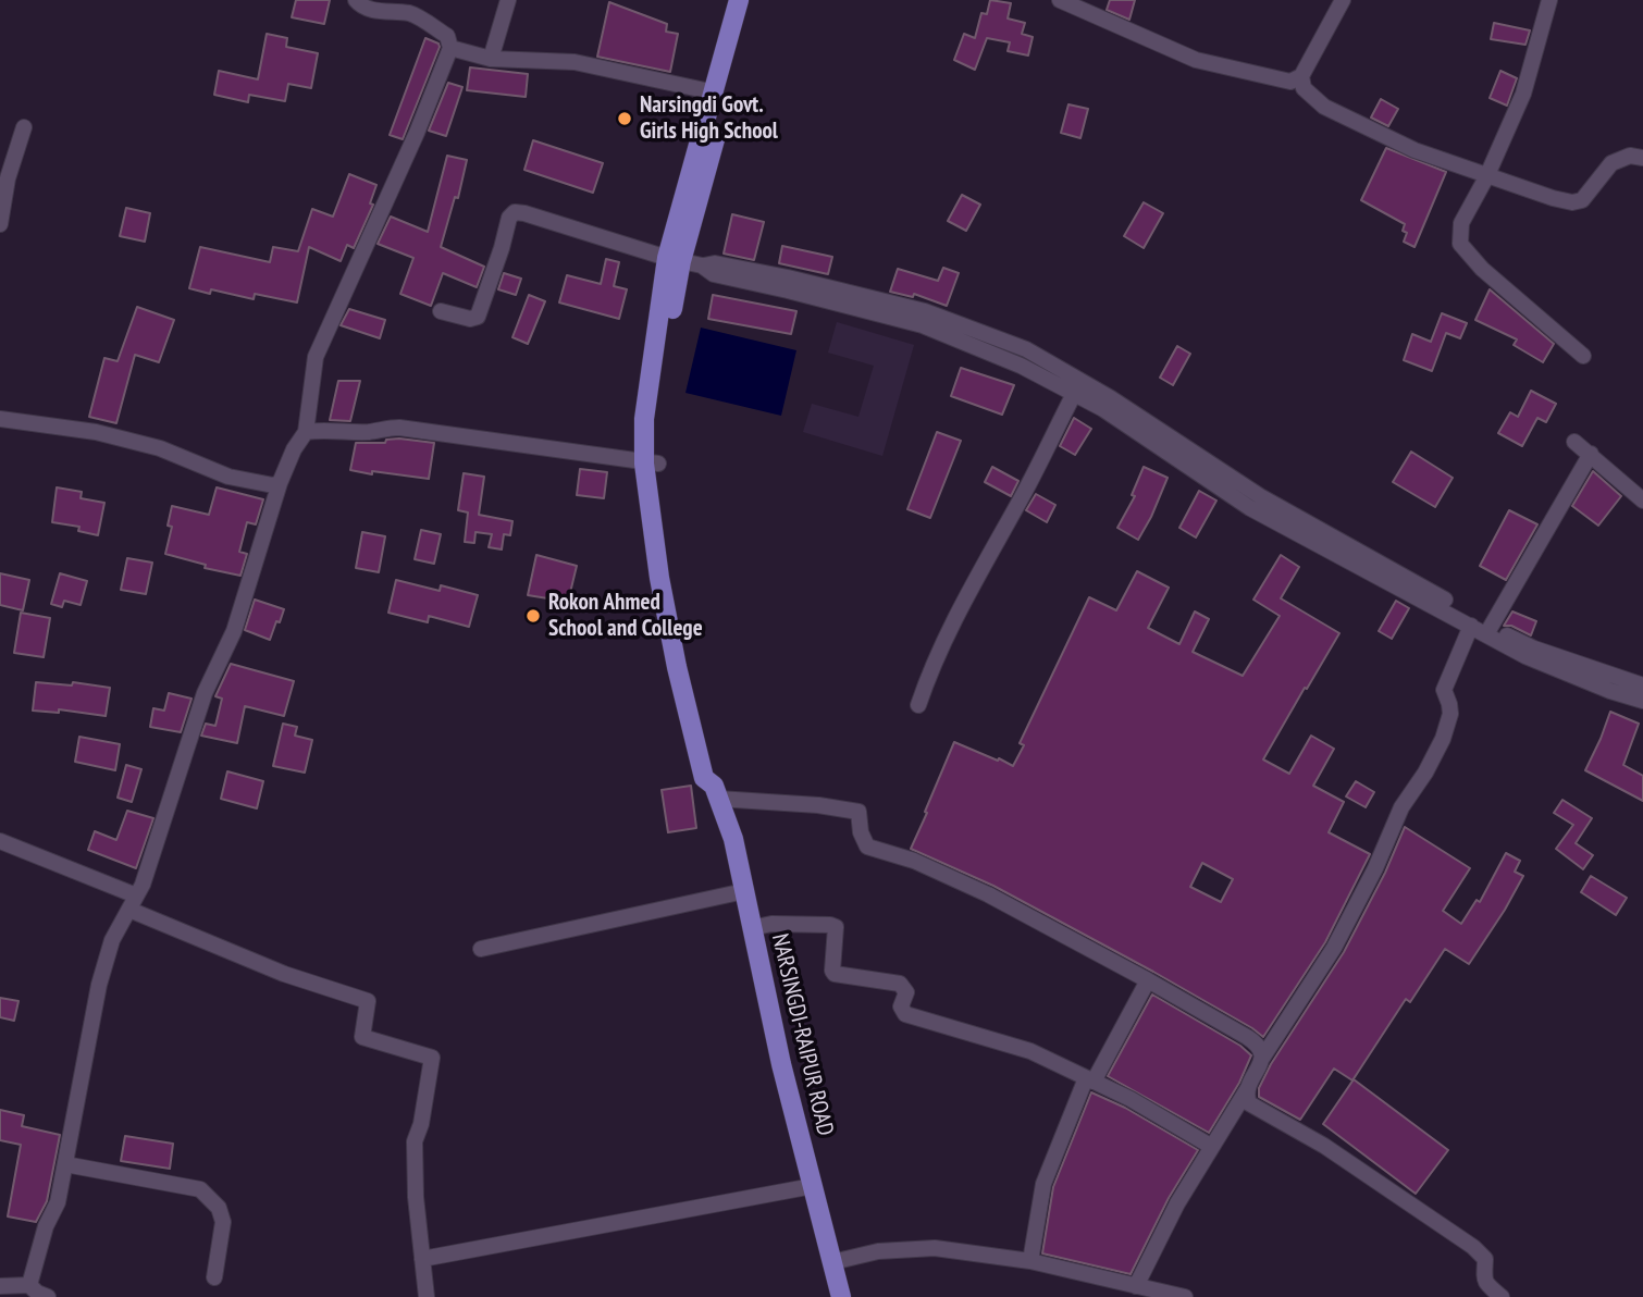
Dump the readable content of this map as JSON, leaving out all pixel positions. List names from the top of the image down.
{
  "streets": {
    "main road": ["NARSINGDI-RAIPUR ROAD"]
  },
  "places": ["Narsingdi Govt. Girls High School", "Rokon Ahmed School and College"]
}
